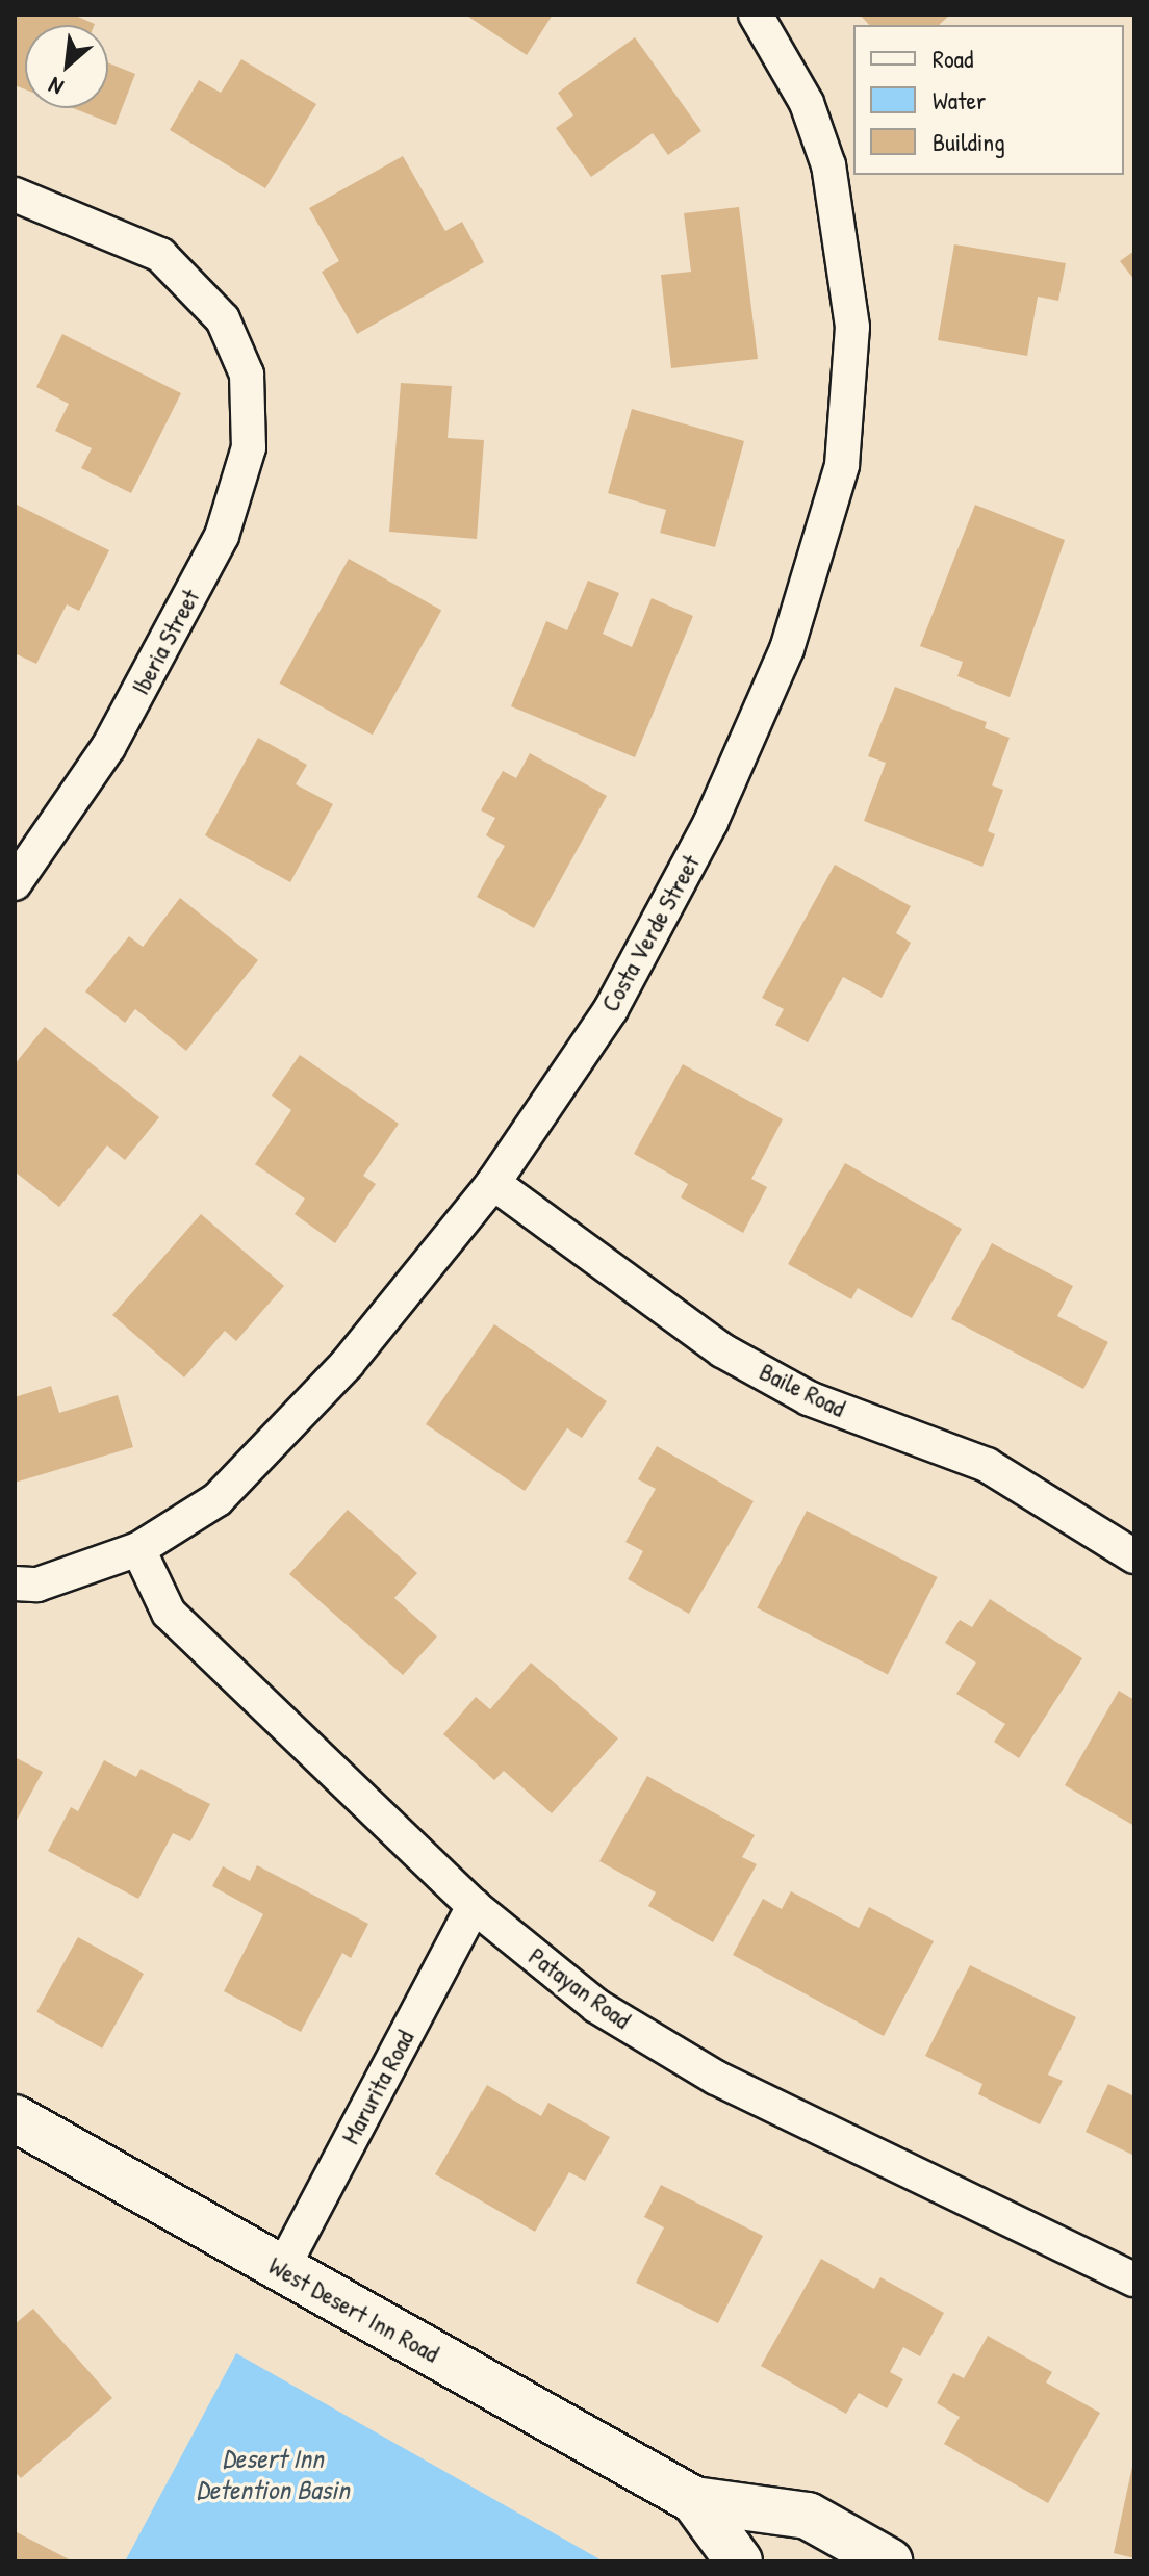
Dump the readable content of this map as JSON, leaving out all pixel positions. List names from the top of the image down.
{
  "streets": {
    "main road": ["West Desert Inn Road"],
    "street": [
      "Iberia Street",
      "Costa Verde Street",
      "Baile Road",
      "Patayan Road",
      "Marurita Road"
    ]
  },
  "crossings": [
    ["Costa Verde Street", "Baile Road"],
    ["Costa Verde Street", "Patayan Road"],
    ["Patayan Road", "Marurita Road"],
    ["Marurita Road", "West Desert Inn Road"]
  ],
  "water": ["Desert Inn Detention Basin"],
  "legend": ["Road", "Water", "Building"],
  "north": "bottom left"
}
